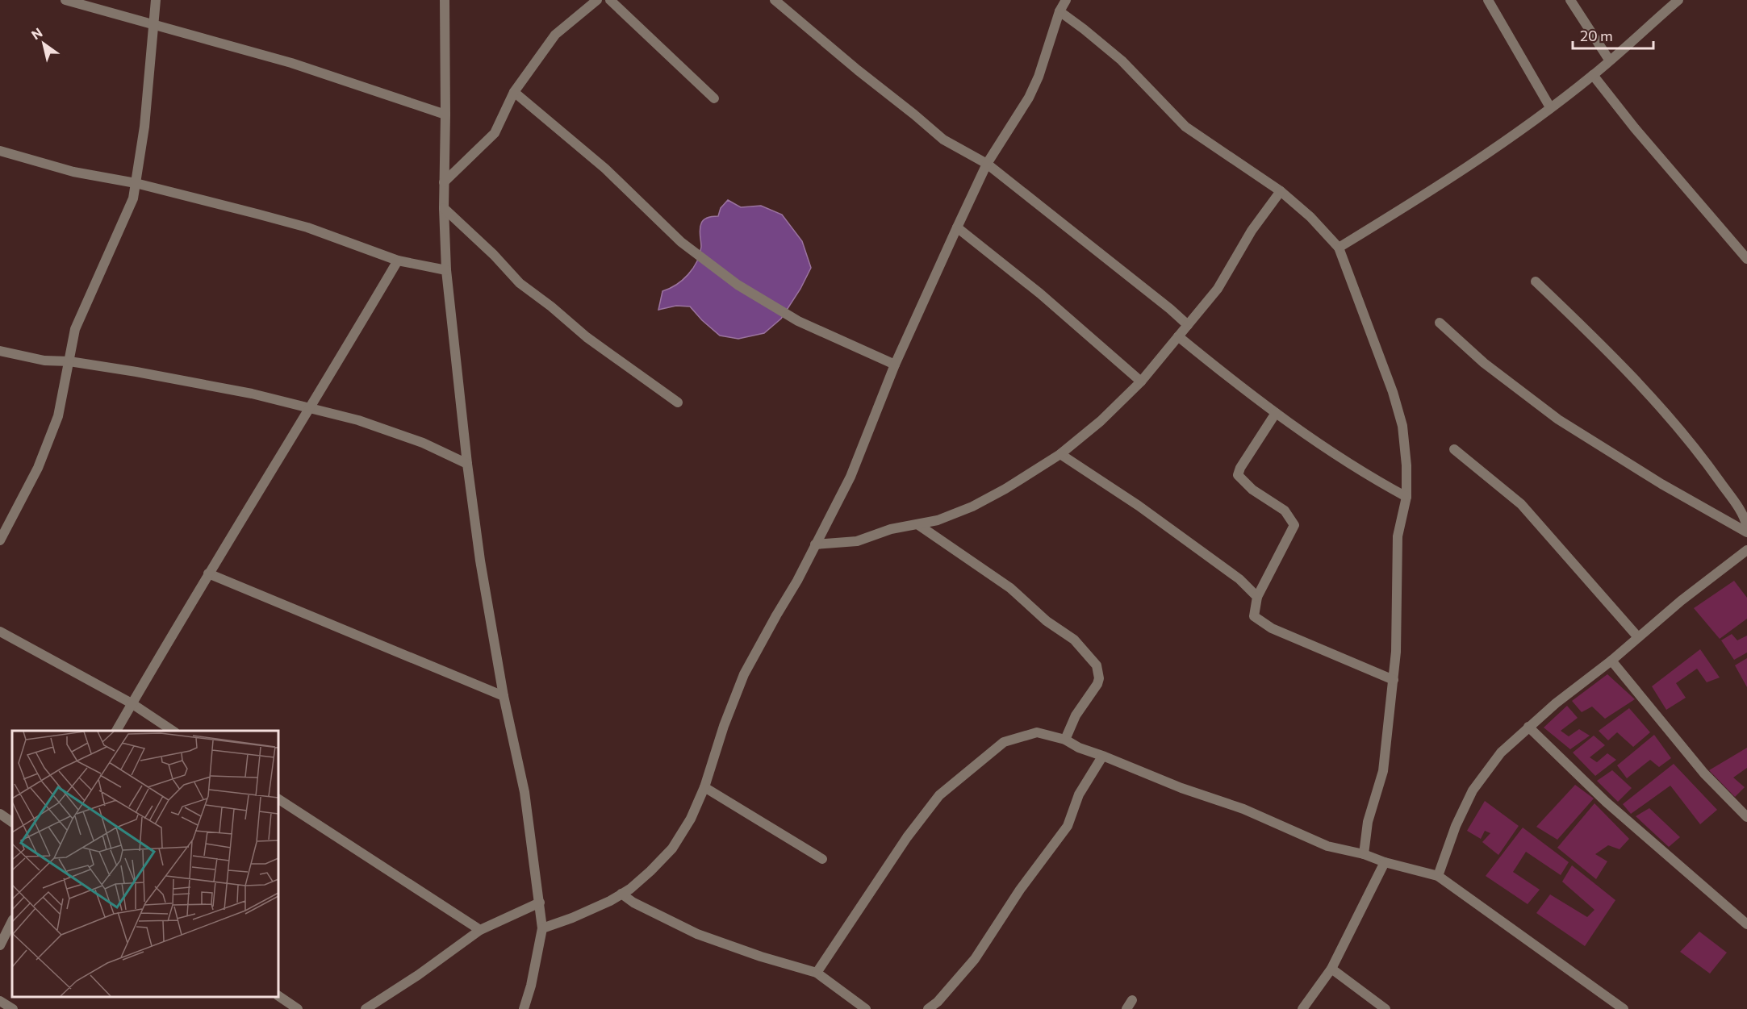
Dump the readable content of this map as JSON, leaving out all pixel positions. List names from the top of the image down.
{
  "scale_bar": "20 m",
  "north": "top left"
}
